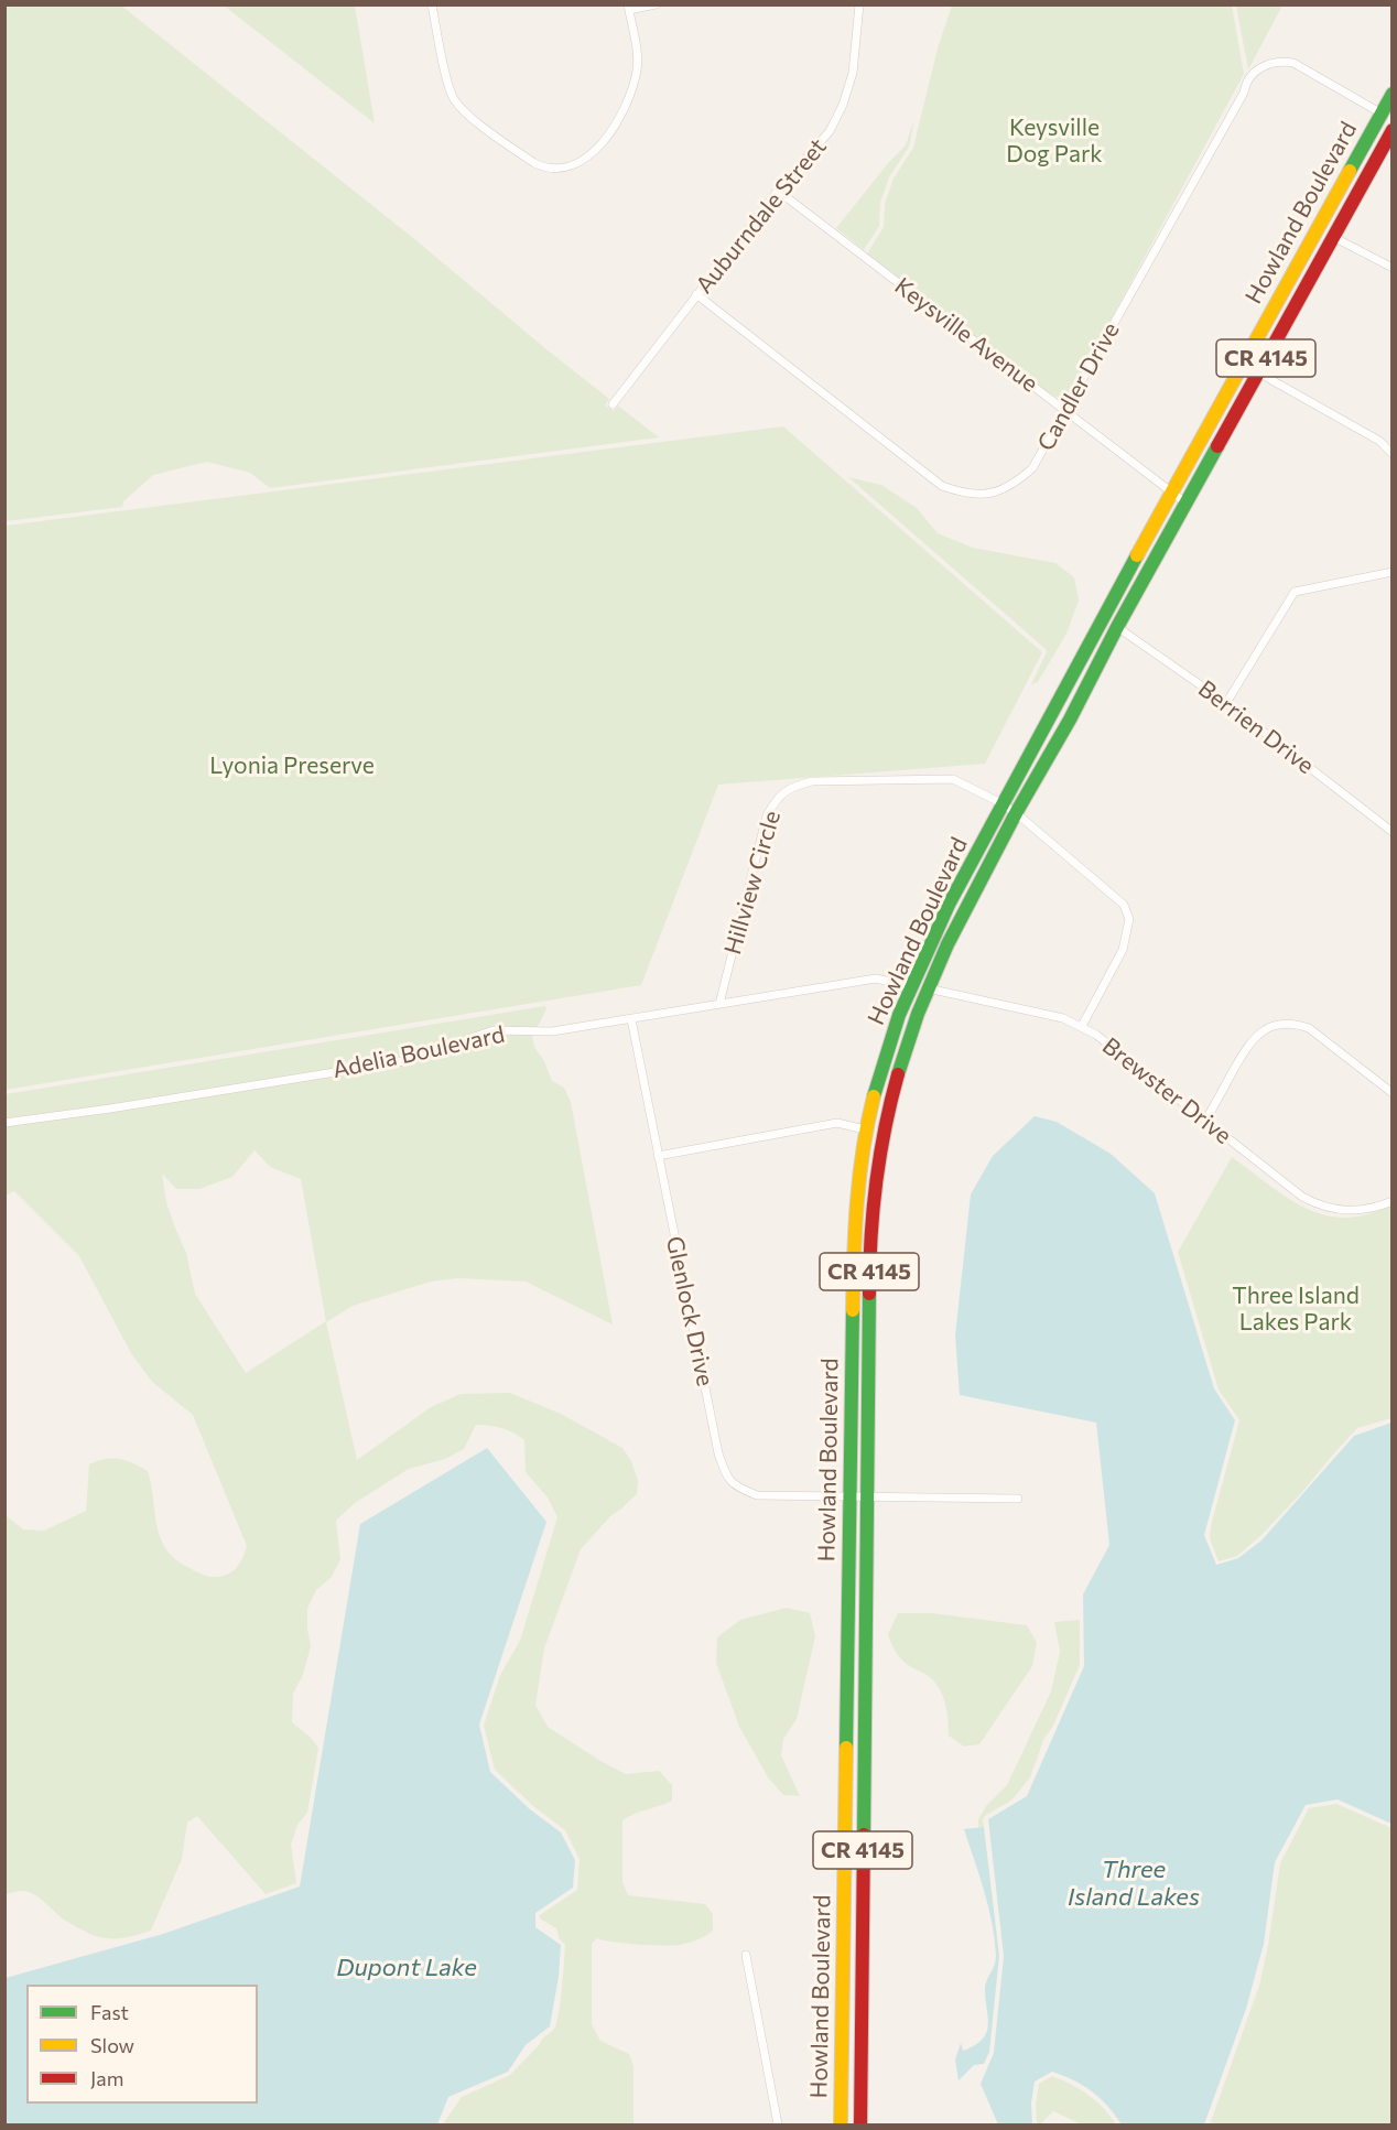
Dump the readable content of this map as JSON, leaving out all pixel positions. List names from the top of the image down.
{
  "streets": {
    "main road": ["Howland Boulevard", "CR 4145"],
    "street": [
      "Auburndale Street",
      "Keysville Avenue",
      "Candler Drive",
      "Berrien Drive",
      "Hillview Circle",
      "Adelia Boulevard",
      "Brewster Drive",
      "Glenlock Drive"
    ]
  },
  "crossings": [
    ["Howland Boulevard", "Keysville Avenue"],
    ["Howland Boulevard", "Candler Drive"],
    ["Howland Boulevard", "Berrien Drive"],
    ["Howland Boulevard", "Hillview Circle"],
    ["Howland Boulevard", "Adelia Boulevard"],
    ["Howland Boulevard", "Brewster Drive"],
    ["Howland Boulevard", "Glenlock Drive"],
    ["Auburndale Street", "Keysville Avenue"],
    ["Auburndale Street", "Candler Drive"],
    ["Keysville Avenue", "Candler Drive"],
    ["Hillview Circle", "Adelia Boulevard"],
    ["Adelia Boulevard", "Glenlock Drive"]
  ],
  "water": ["Three Island Lakes", "Dupont Lake"],
  "parks": ["Keysville Dog Park", "Lyonia Preserve", "Three Island Lakes Park"],
  "legend": ["Fast", "Slow", "Jam"]
}
